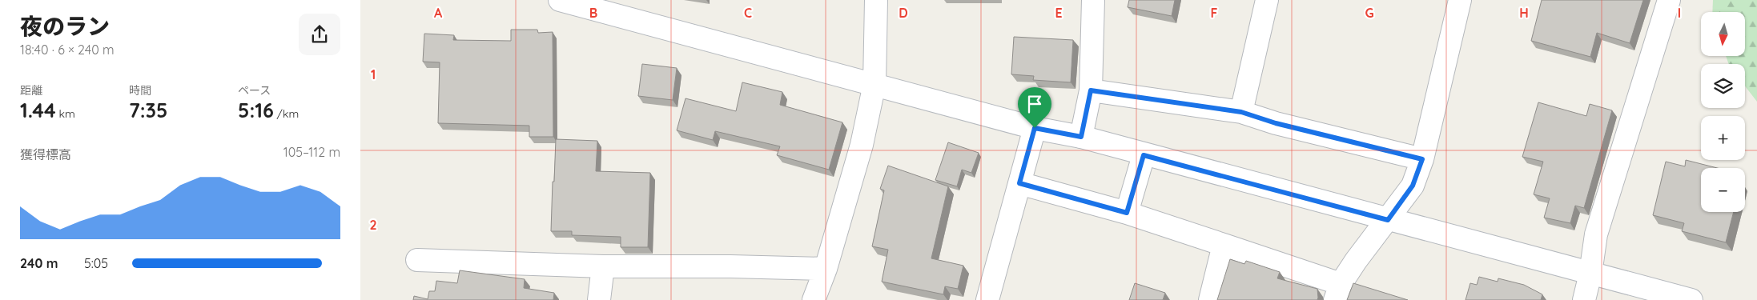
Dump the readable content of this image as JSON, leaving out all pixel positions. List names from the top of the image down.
{
  "north": "bottom",
  "page": {
    "heading": ["夜のラン", "18:40 · 6 × 240 m"],
    "map_buttons": ["+", "−"],
    "stats": [
      ["距離", "1.44 km"],
      ["時間", "7:35"],
      ["ペース", "5:16 /km"]
    ],
    "chart": ["獲得標高", "105–112 m"],
    "list": [
      {
        "name": "240 m",
        "note": "5:05"
      }
    ]
  },
  "grid": {
    "columns": [
      "A",
      "B",
      "C",
      "D",
      "E",
      "F",
      "G",
      "H",
      "I"
    ],
    "rows": ["1", "2"]
  }
}
